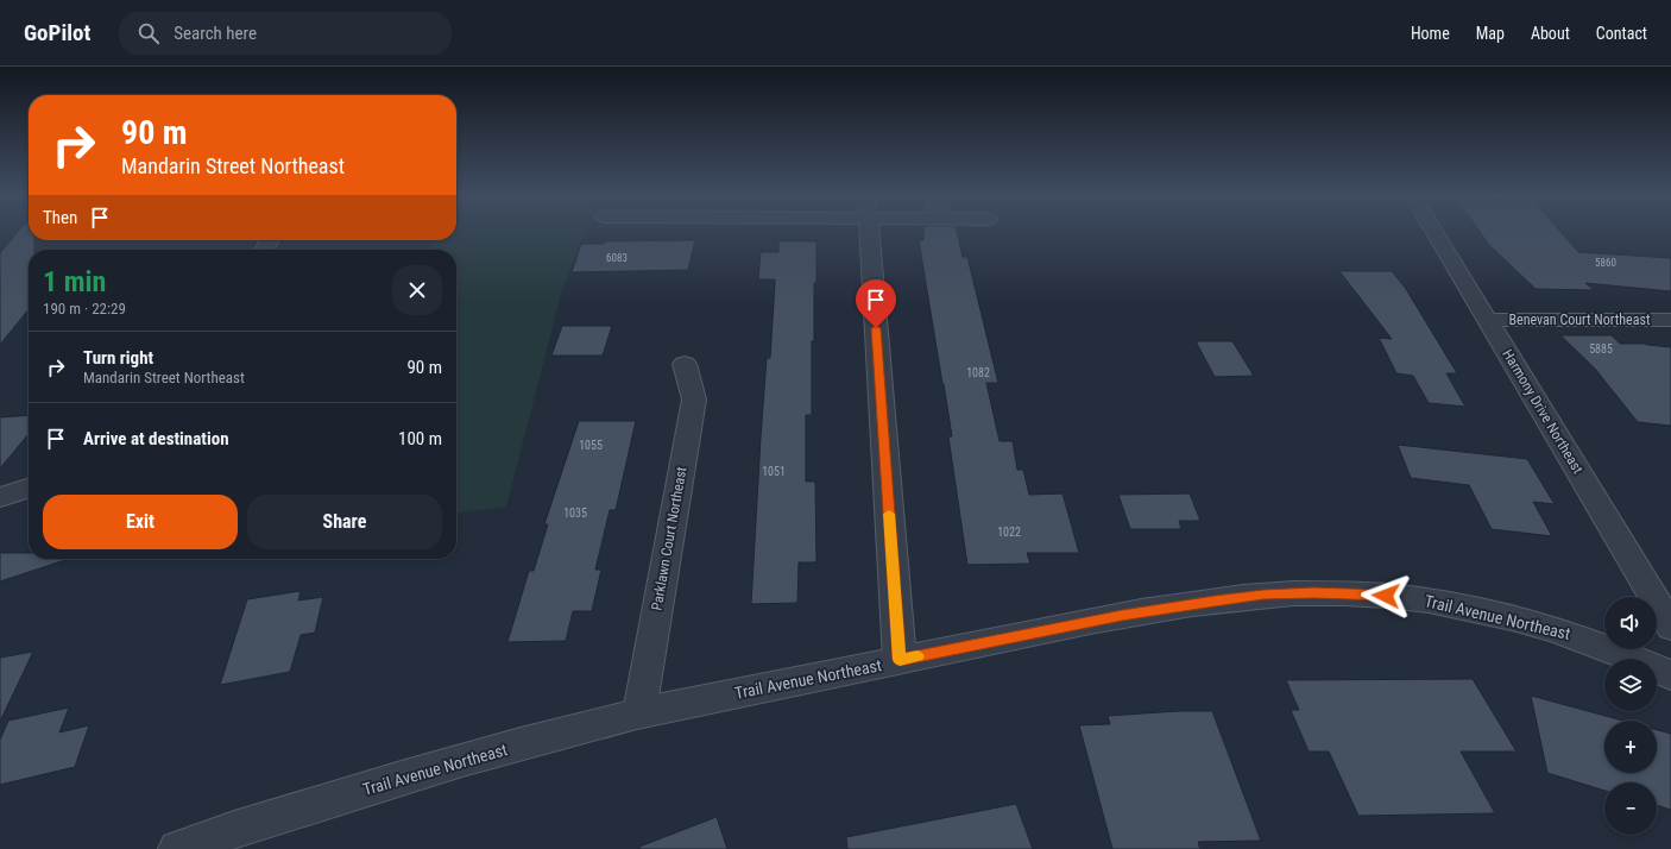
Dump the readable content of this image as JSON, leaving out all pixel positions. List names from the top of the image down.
{
  "streets": {
    "street": [
      "Benevan Court Northeast",
      "Harmony Drive Northeast",
      "Parklawn Court Northeast",
      "Trail Avenue Northeast"
    ]
  },
  "crossings": [
    ["Benevan Court Northeast", "Harmony Drive Northeast"],
    ["Parklawn Court Northeast", "Trail Avenue Northeast"]
  ],
  "house_numbers": [
    "6083",
    "5860",
    "5885",
    "1082",
    "1055",
    "1051",
    "1035",
    "1022"
  ],
  "page": {
    "header": "GoPilot",
    "search": "Search here",
    "nav": [
      "Home",
      "Map",
      "About",
      "Contact"
    ],
    "turn": ["90 m", "Mandarin Street Northeast"],
    "then": "Then",
    "heading": ["1 min", "190 m · 22:29"],
    "list": [
      {
        "name": "Turn right",
        "note": "Mandarin Street Northeast",
        "value": "90 m"
      },
      {
        "name": "Arrive at destination",
        "value": "100 m"
      }
    ],
    "buttons": ["Exit", "Share"],
    "map_buttons": ["+", "−"]
  }
}
